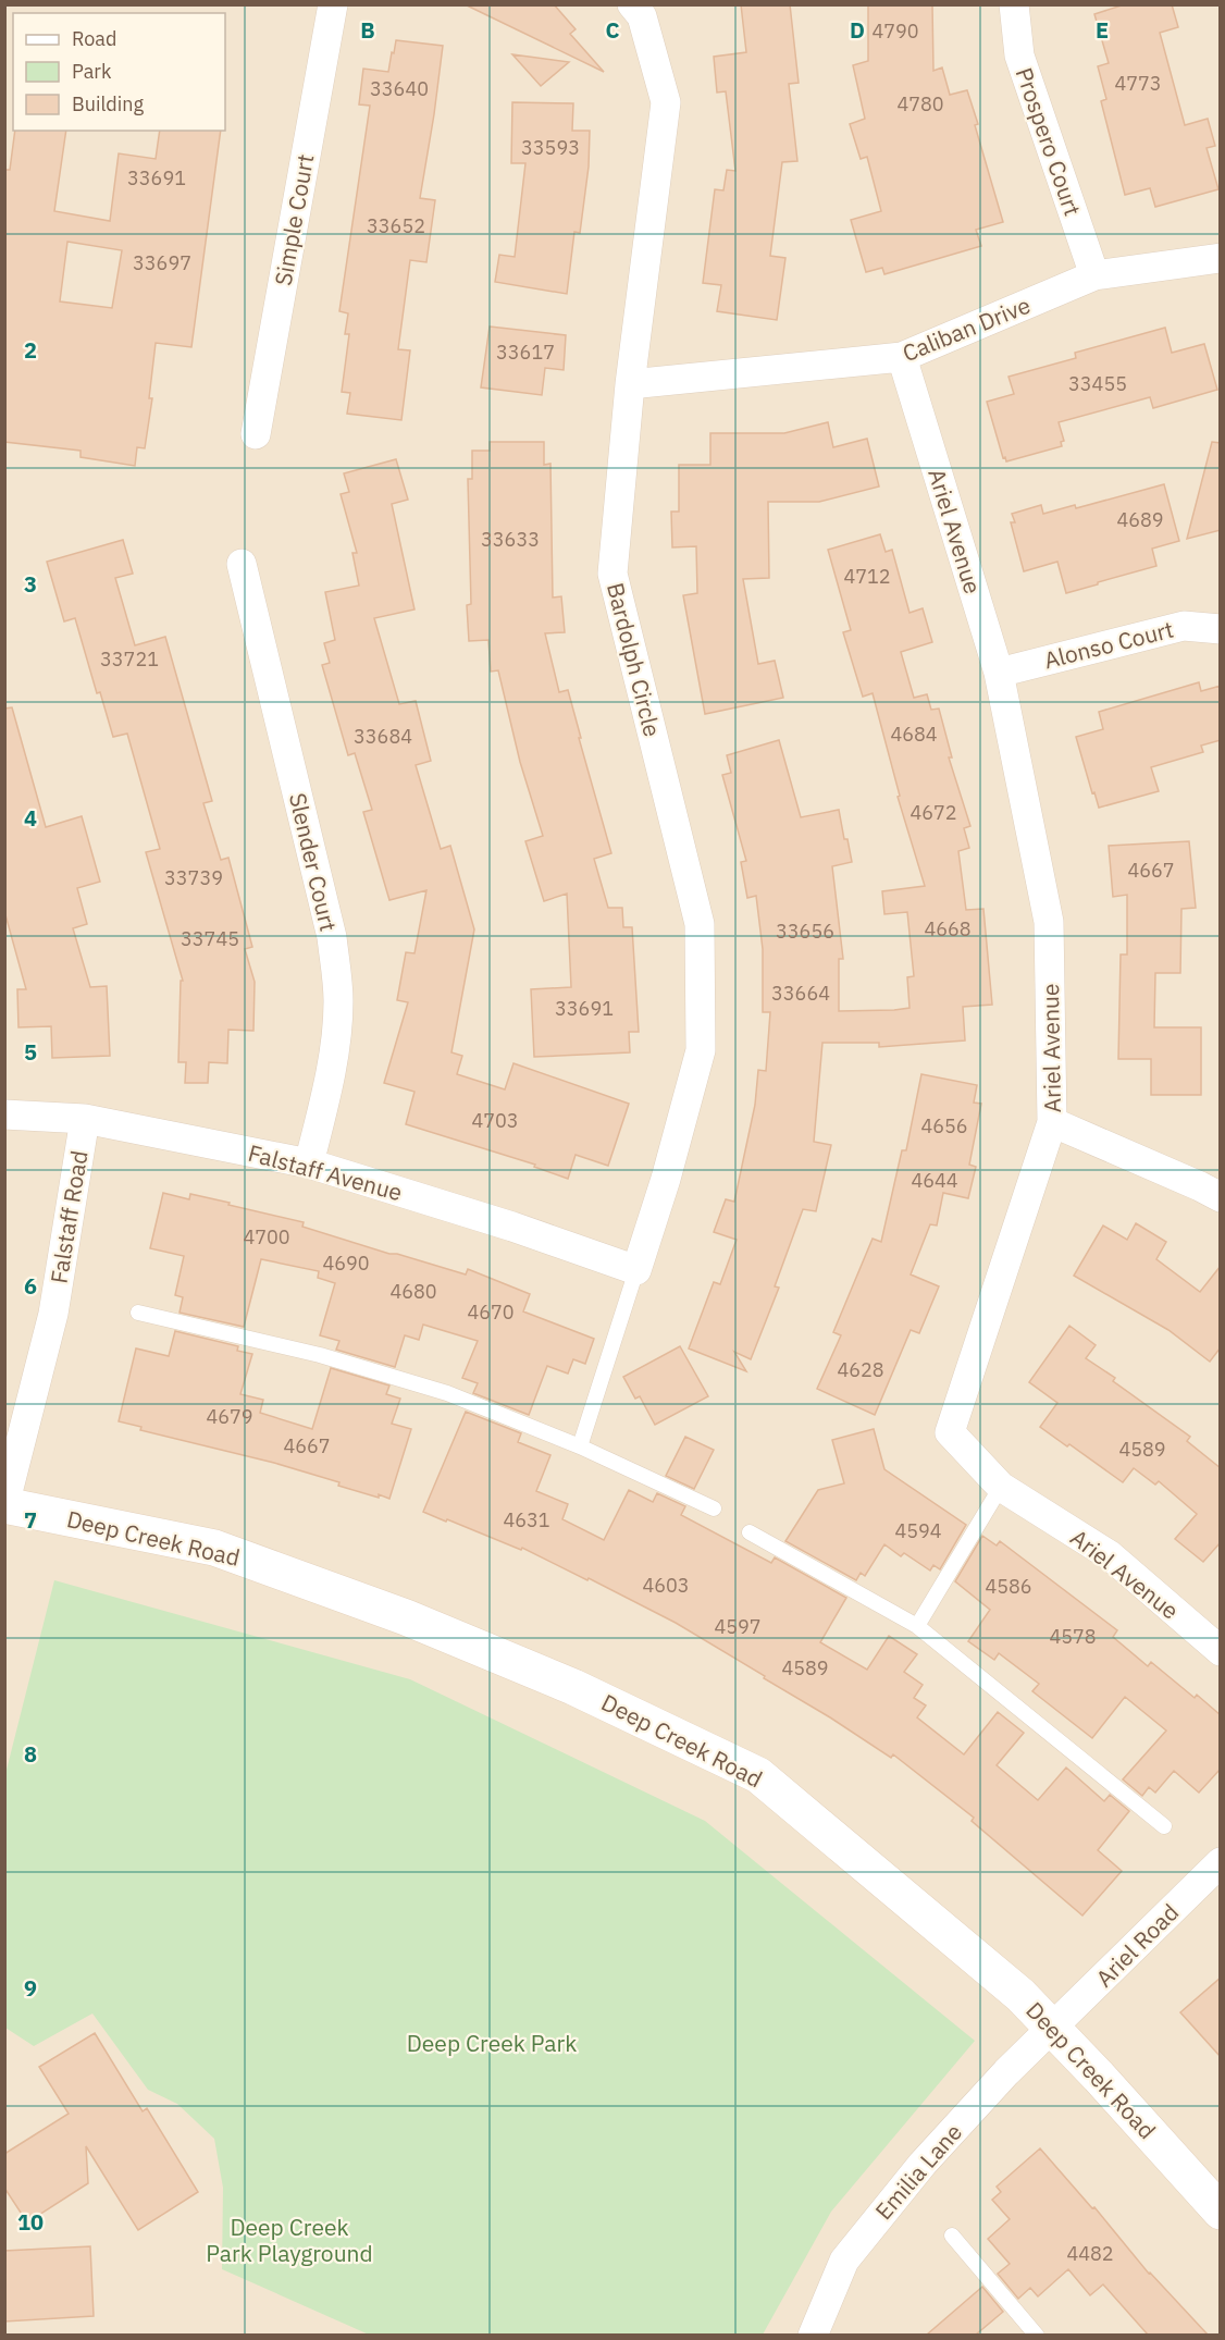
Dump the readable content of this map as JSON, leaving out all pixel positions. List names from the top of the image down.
{
  "streets": {
    "street": [
      "Prospero Court",
      "Simple Court",
      "Caliban Drive",
      "Ariel Avenue",
      "Alonso Court",
      "Bardolph Circle",
      "Slender Court",
      "Falstaff Avenue",
      "Falstaff Road",
      "Deep Creek Road",
      "Ariel Road",
      "Emilia Lane"
    ]
  },
  "crossings": [
    ["Prospero Court", "Caliban Drive"],
    ["Caliban Drive", "Ariel Avenue"],
    ["Caliban Drive", "Bardolph Circle"],
    ["Ariel Avenue", "Alonso Court"],
    ["Bardolph Circle", "Falstaff Avenue"],
    ["Slender Court", "Falstaff Avenue"],
    ["Falstaff Avenue", "Falstaff Road"],
    ["Falstaff Road", "Deep Creek Road"],
    ["Deep Creek Road", "Ariel Road"],
    ["Deep Creek Road", "Emilia Lane"],
    ["Ariel Road", "Emilia Lane"]
  ],
  "parks": ["Deep Creek Park", "Deep Creek Park Playground"],
  "house_numbers": [
    "4790",
    "4773",
    "33640",
    "4780",
    "33593",
    "33691",
    "33652",
    "33697",
    "33617",
    "33455",
    "4689",
    "33633",
    "4712",
    "33721",
    "4684",
    "33684",
    "4672",
    "4667",
    "33739",
    "4668",
    "33656",
    "33745",
    "33664",
    "33691",
    "4703",
    "4656",
    "4644",
    "4700",
    "4690",
    "4680",
    "4670",
    "4628",
    "4679",
    "4667",
    "4589",
    "4631",
    "4594",
    "4603",
    "4586",
    "4597",
    "4578",
    "4589",
    "4482"
  ],
  "legend": ["Road", "Park", "Building"],
  "grid": {
    "columns": [
      "B",
      "C",
      "D",
      "E"
    ],
    "rows": [
      "2",
      "3",
      "4",
      "5",
      "6",
      "7",
      "8",
      "9",
      "10"
    ]
  }
}
